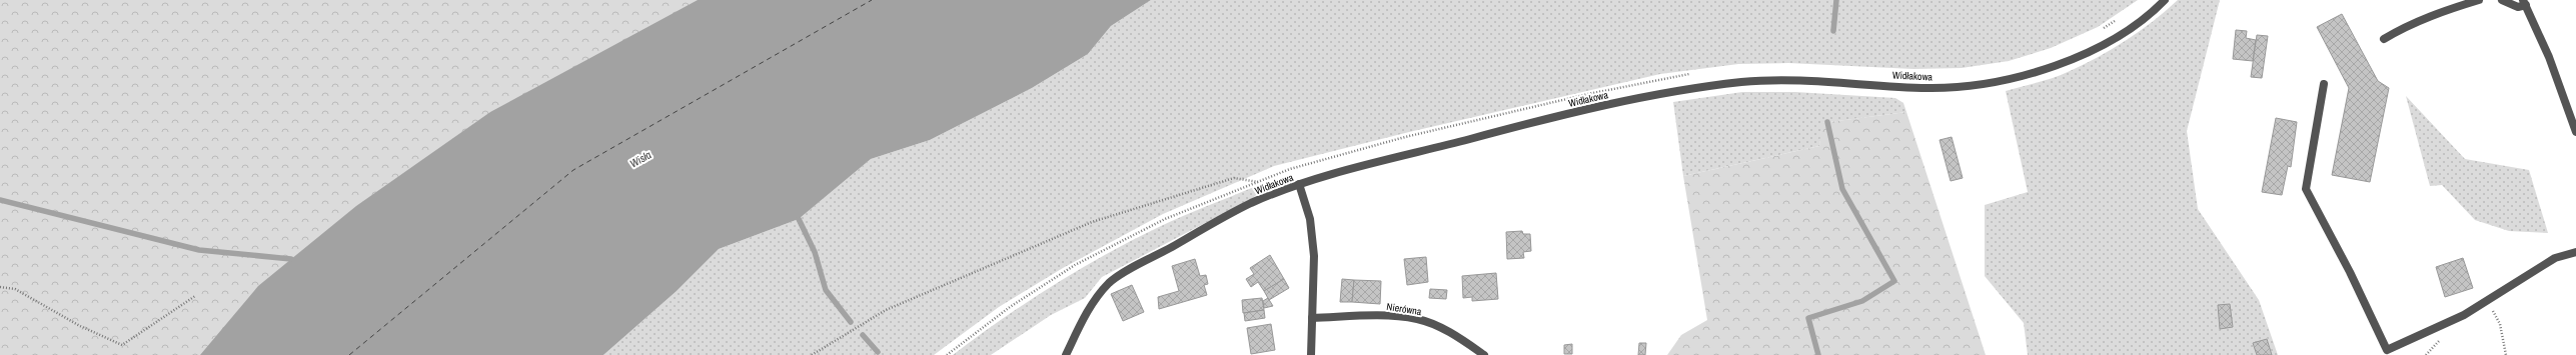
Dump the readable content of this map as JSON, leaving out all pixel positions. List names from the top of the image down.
{
  "streets": {
    "street": ["Widłakowa", "Nierówna"]
  },
  "water": ["Wisła"]
}
